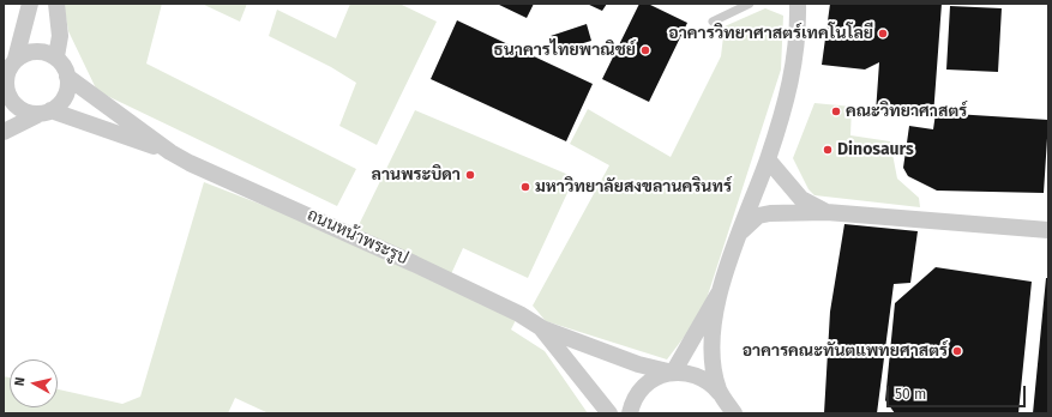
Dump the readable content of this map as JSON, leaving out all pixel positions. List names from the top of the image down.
{
  "streets": {
    "street": ["ถนนหน้าพระรูป"]
  },
  "places": [
    "อาคารวิทยาศาสตร์เทคโนโลยี",
    "ธนาคารไทยพาณิชย์",
    "คณะวิทยาศาสตร์",
    "Dinosaurs",
    "ลานพระบิดา",
    "มหาวิทยาลัยสงขลานครินทร์",
    "อาคารคณะทันตแพทยศาสตร์"
  ],
  "scale_bar": "50 m",
  "north": "left"
}
